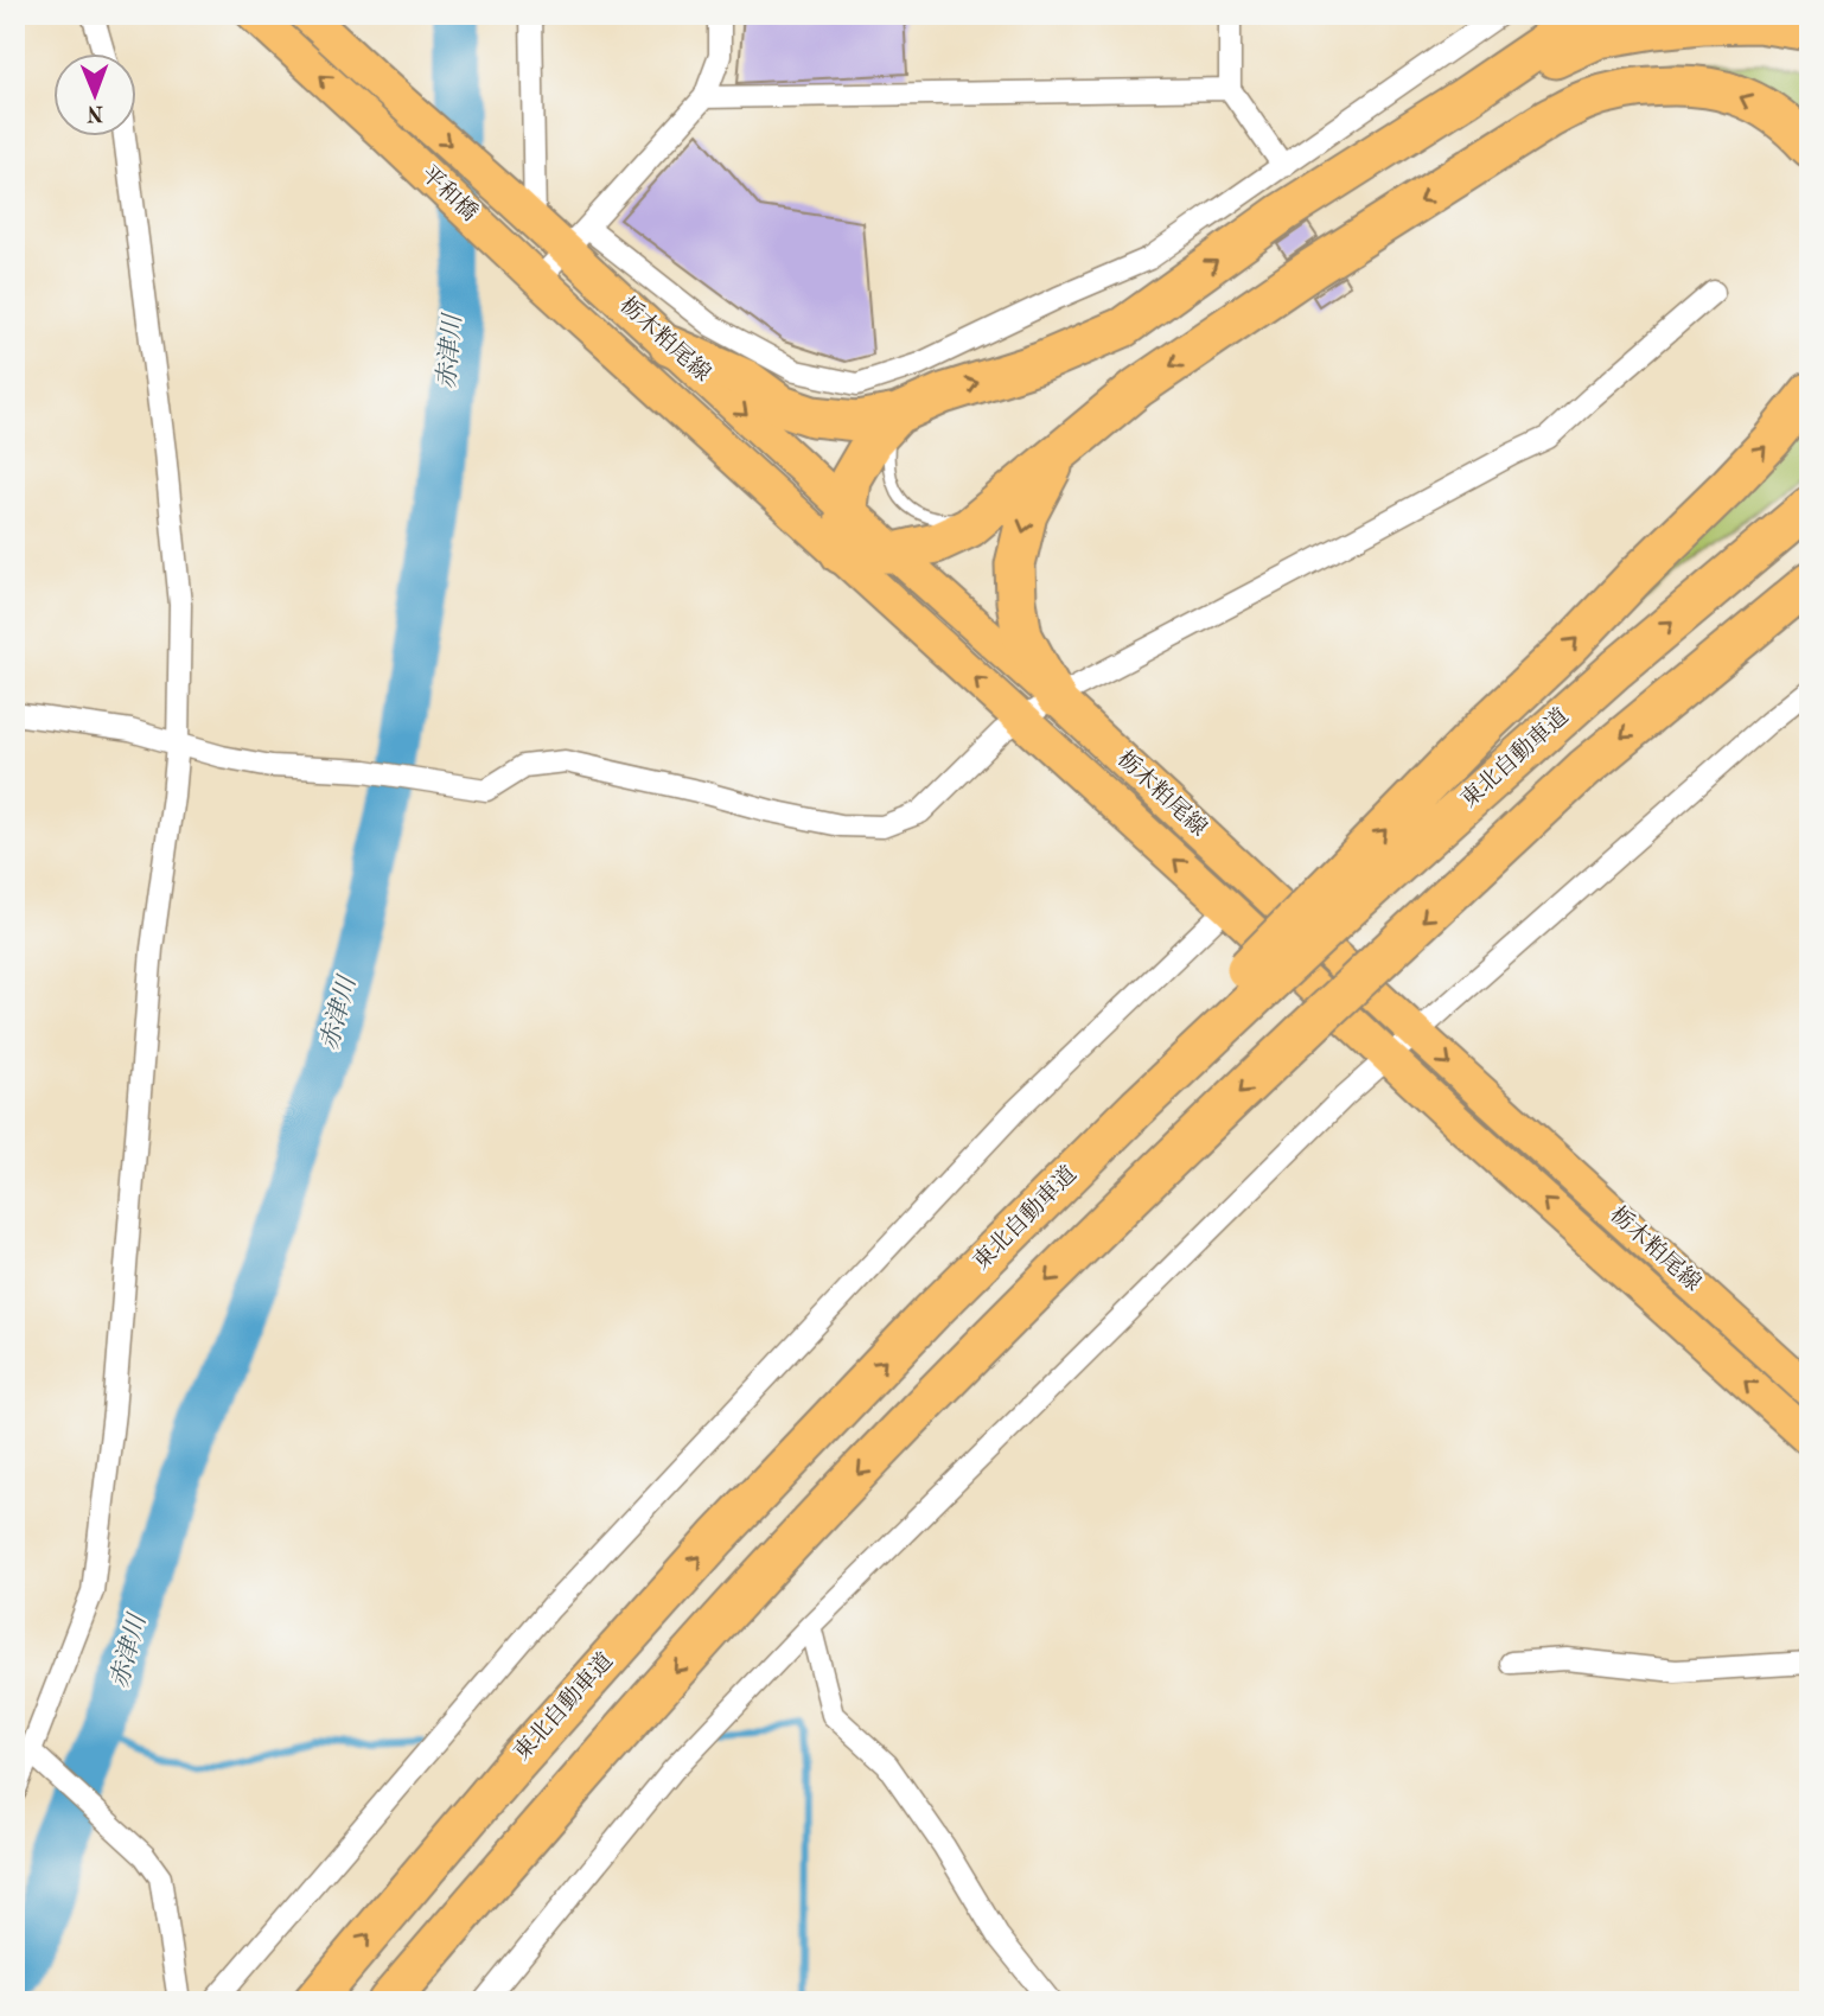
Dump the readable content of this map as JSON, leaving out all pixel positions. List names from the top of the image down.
{
  "streets": {
    "highway": ["東北自動車道"],
    "main road": ["平和橋", "栃木粕尾線"]
  },
  "crossings": [
    ["平和橋", "栃木粕尾線"]
  ],
  "water": ["赤津川"],
  "north": "bottom"
}
